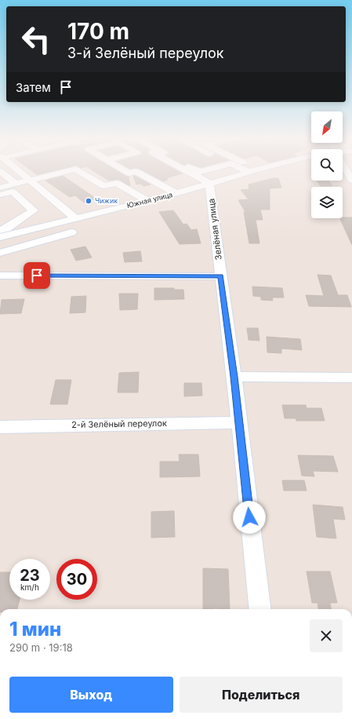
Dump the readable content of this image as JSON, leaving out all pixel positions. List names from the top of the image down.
{
  "streets": {
    "street": ["Южная улица", "Зелёная улица", "2-й Зелёный переулок"]
  },
  "crossings": [
    ["Южная улица", "Зелёная улица"],
    ["Зелёная улица", "2-й Зелёный переулок"]
  ],
  "places": ["Чижик"],
  "north": "bottom left",
  "page": {
    "turn": ["170 m", "3-й Зелёный переулок"],
    "then": "Затем",
    "speed": "23 km/h",
    "limit": "30",
    "heading": ["1 мин", "290 m · 19:18"],
    "buttons": ["Выход", "Поделиться"]
  }
}
